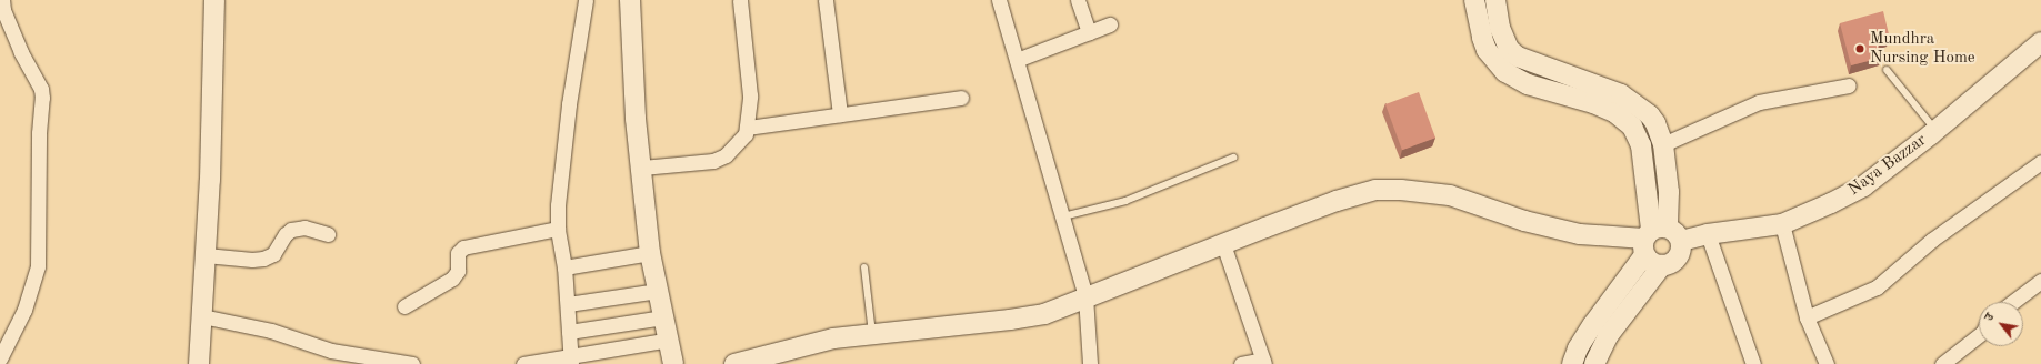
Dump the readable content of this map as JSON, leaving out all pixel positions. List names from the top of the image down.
{
  "streets": {
    "street": ["Naya Bazzar"]
  },
  "places": ["Mundhra Nursing Home"],
  "north": "top left"
}
